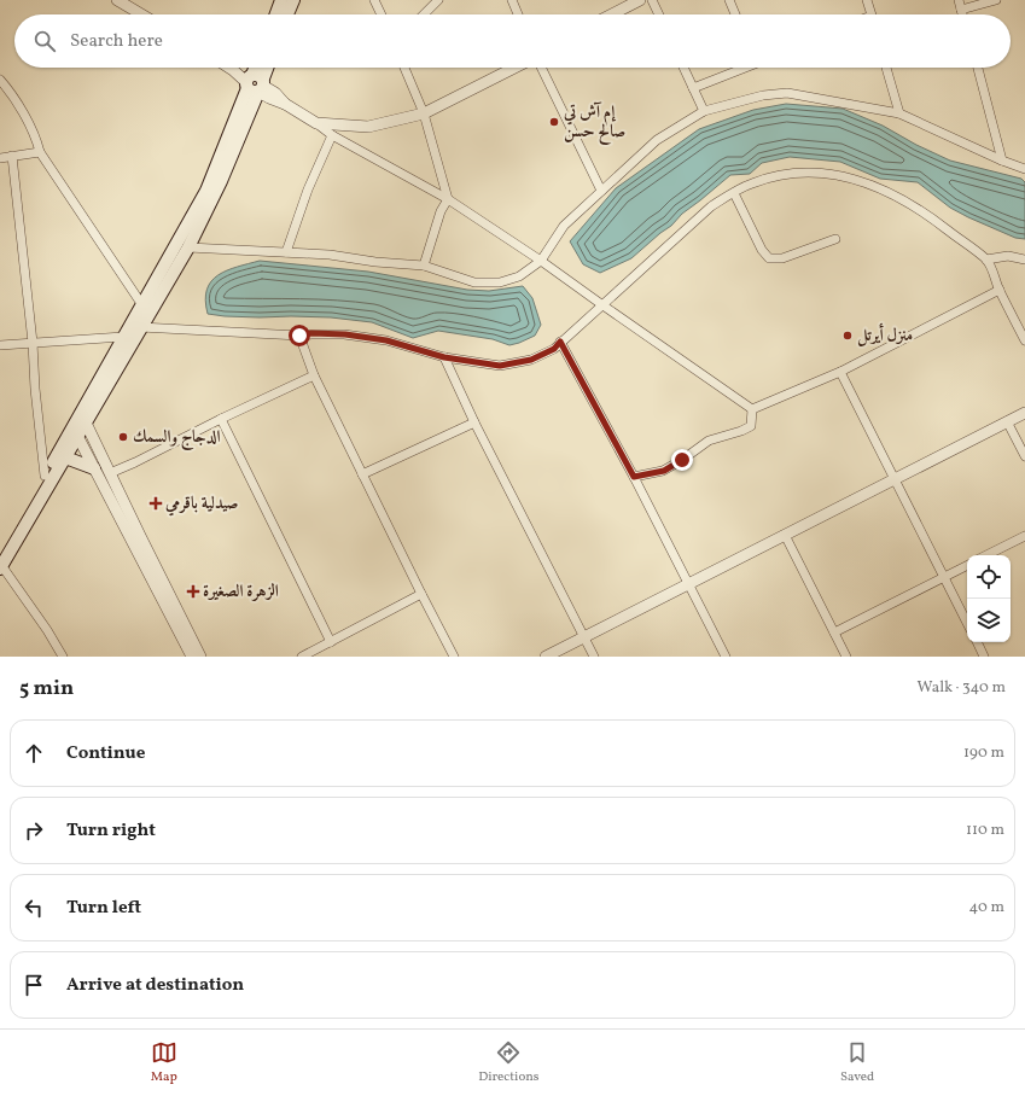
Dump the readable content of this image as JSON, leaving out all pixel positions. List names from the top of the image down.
{
  "places": {
    "other": ["إم آش تي صالح حسن", "منزل أيرتل", "الدجاج والسمك"],
    "health": ["صيدلية باقرمي", "الزهرة الصغيرة"]
  },
  "page": {
    "search": "Search here",
    "heading": ["5 min", "Walk · 340 m"],
    "list": [
      ["Continue", "190 m"],
      ["Turn right", "110 m"],
      ["Turn left", "40 m"],
      "Arrive at destination"
    ],
    "nav": ["Map", "Directions", "Saved"]
  }
}
